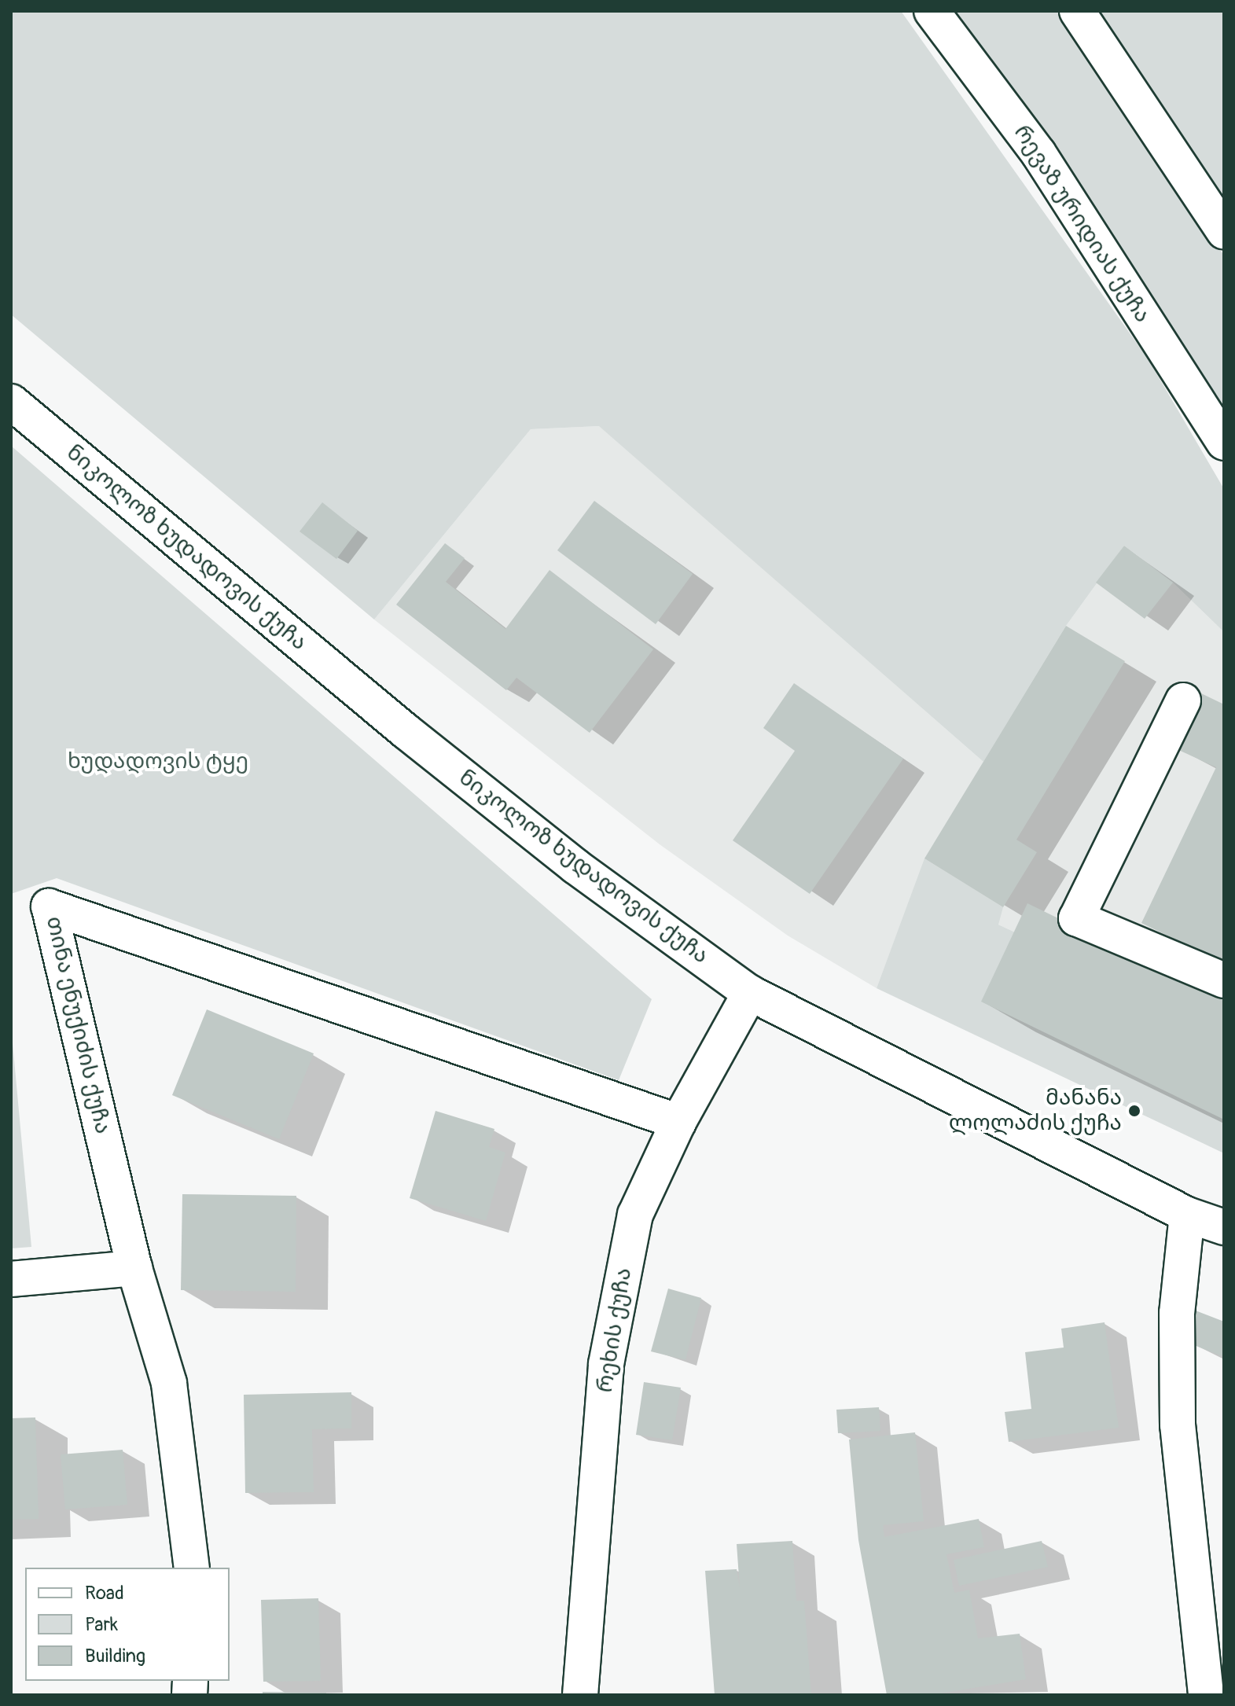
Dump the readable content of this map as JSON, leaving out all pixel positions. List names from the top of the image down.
{
  "streets": {
    "street": [
      "რევაზ ურიდიას ქუჩა",
      "ნიკოლოზ ხუდადოვის ქუჩა",
      "თინა ენუქიძის ქუჩა",
      "რეხის ქუჩა"
    ]
  },
  "crossings": [
    ["ნიკოლოზ ხუდადოვის ქუჩა", "რეხის ქუჩა"],
    ["თინა ენუქიძის ქუჩა", "რეხის ქუჩა"]
  ],
  "parks": ["ხუდადოვის ტყე"],
  "places": ["მანანა ლოლაძის ქუჩა"],
  "legend": ["Road", "Park", "Building"]
}
